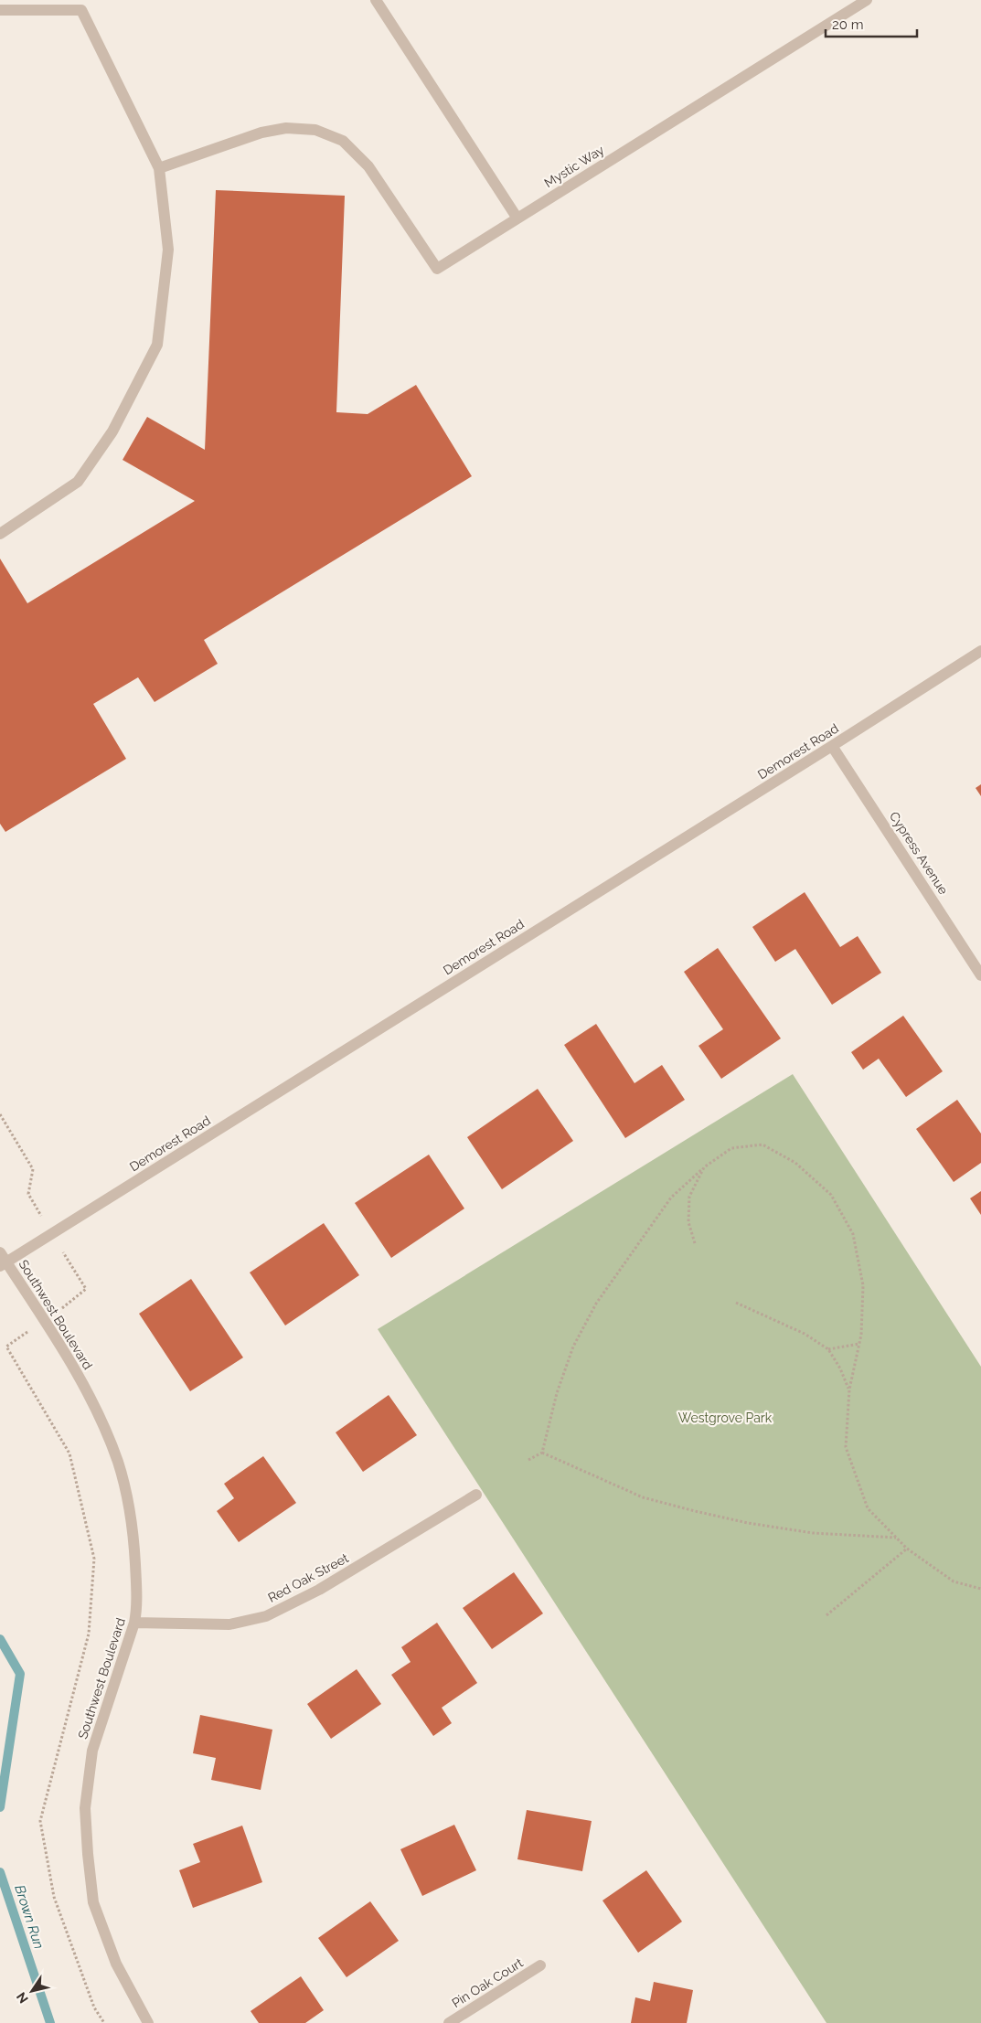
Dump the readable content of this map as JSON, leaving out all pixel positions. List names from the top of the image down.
{
  "streets": {
    "street": [
      "Mystic Way",
      "Demorest Road",
      "Cypress Avenue",
      "Southwest Boulevard",
      "Red Oak Street",
      "Pin Oak Court"
    ]
  },
  "crossings": [
    ["Demorest Road", "Cypress Avenue"],
    ["Demorest Road", "Southwest Boulevard"],
    ["Southwest Boulevard", "Red Oak Street"]
  ],
  "water": ["Brown Run"],
  "parks": ["Westgrove Park"],
  "scale_bar": "20 m",
  "north": "bottom left"
}
